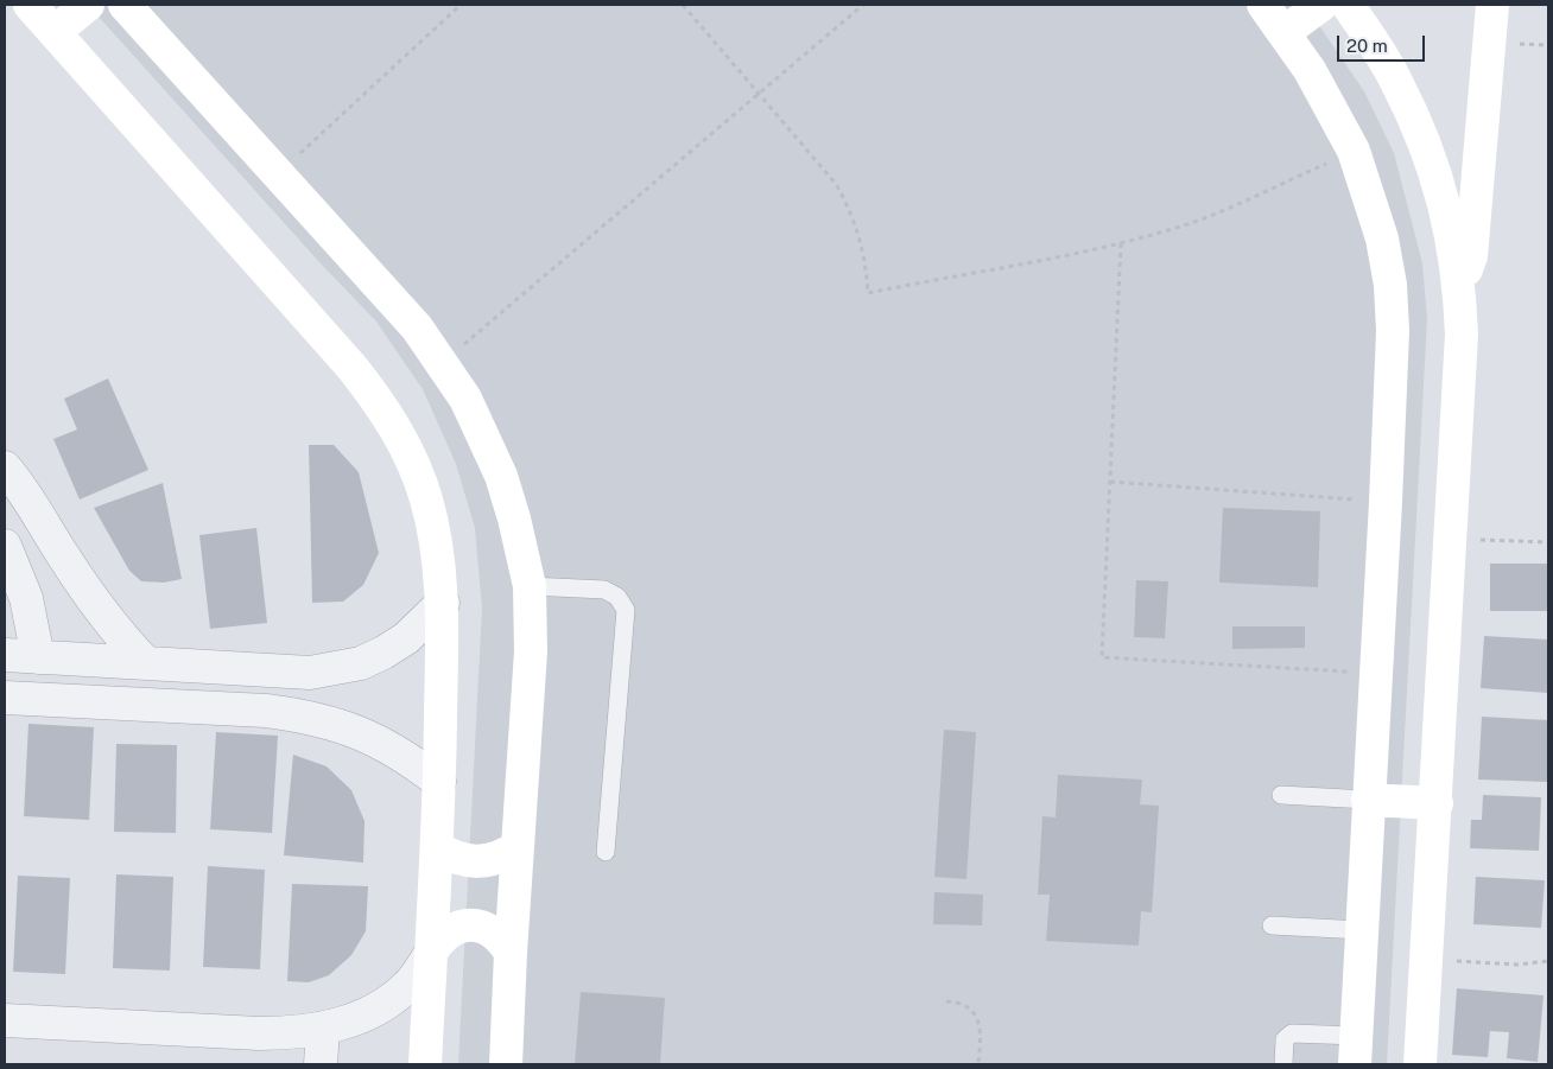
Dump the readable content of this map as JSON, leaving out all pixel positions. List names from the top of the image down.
{
  "scale_bar": "20 m"
}
